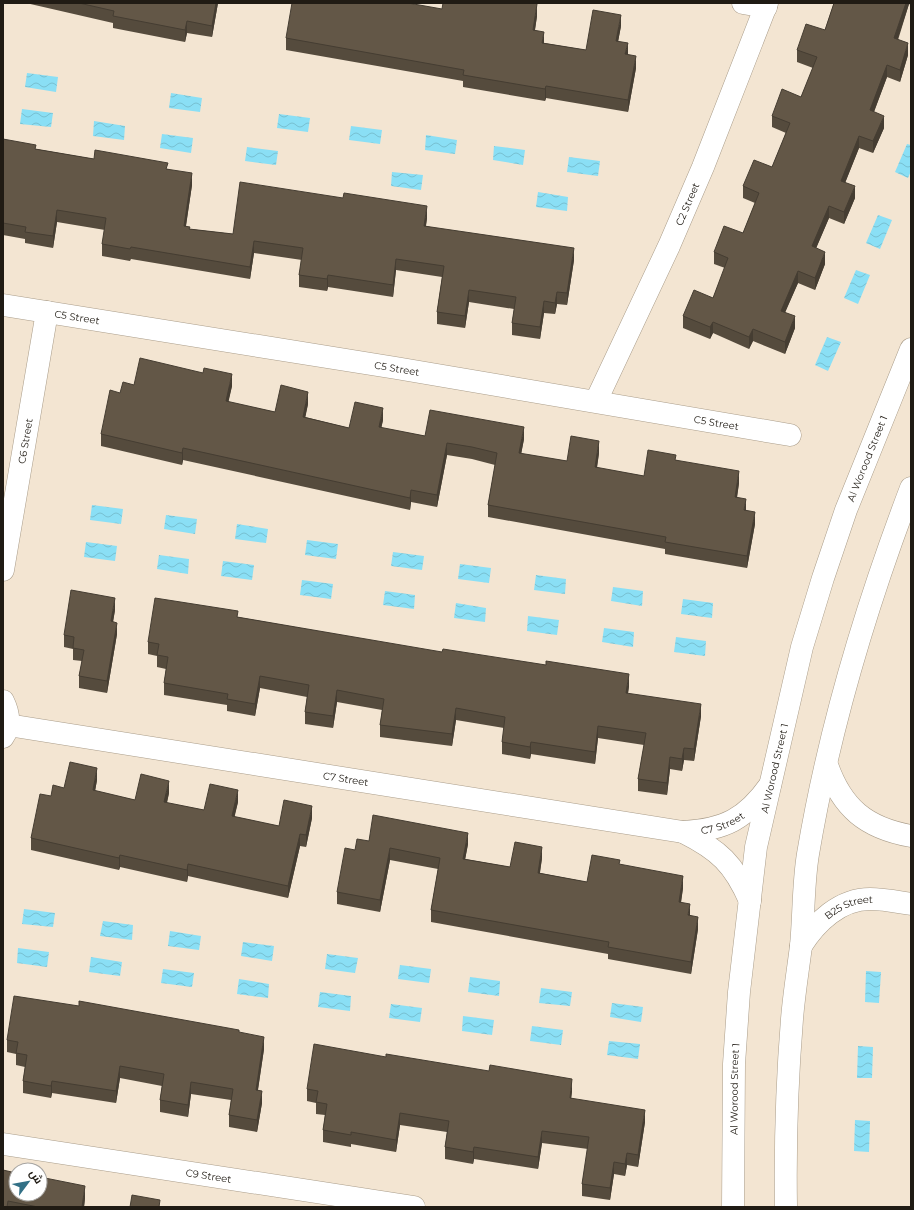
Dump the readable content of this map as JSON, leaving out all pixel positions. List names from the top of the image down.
{
  "streets": {
    "street": [
      "C2 Street",
      "C5 Street",
      "C6 Street",
      "Al Worood Street 1",
      "C7 Street",
      "B25 Street",
      "C9 Street"
    ]
  },
  "crossings": [
    ["C2 Street", "C5 Street"],
    ["C5 Street", "C6 Street"],
    ["Al Worood Street 1", "C7 Street"]
  ],
  "north": "top right"
}
